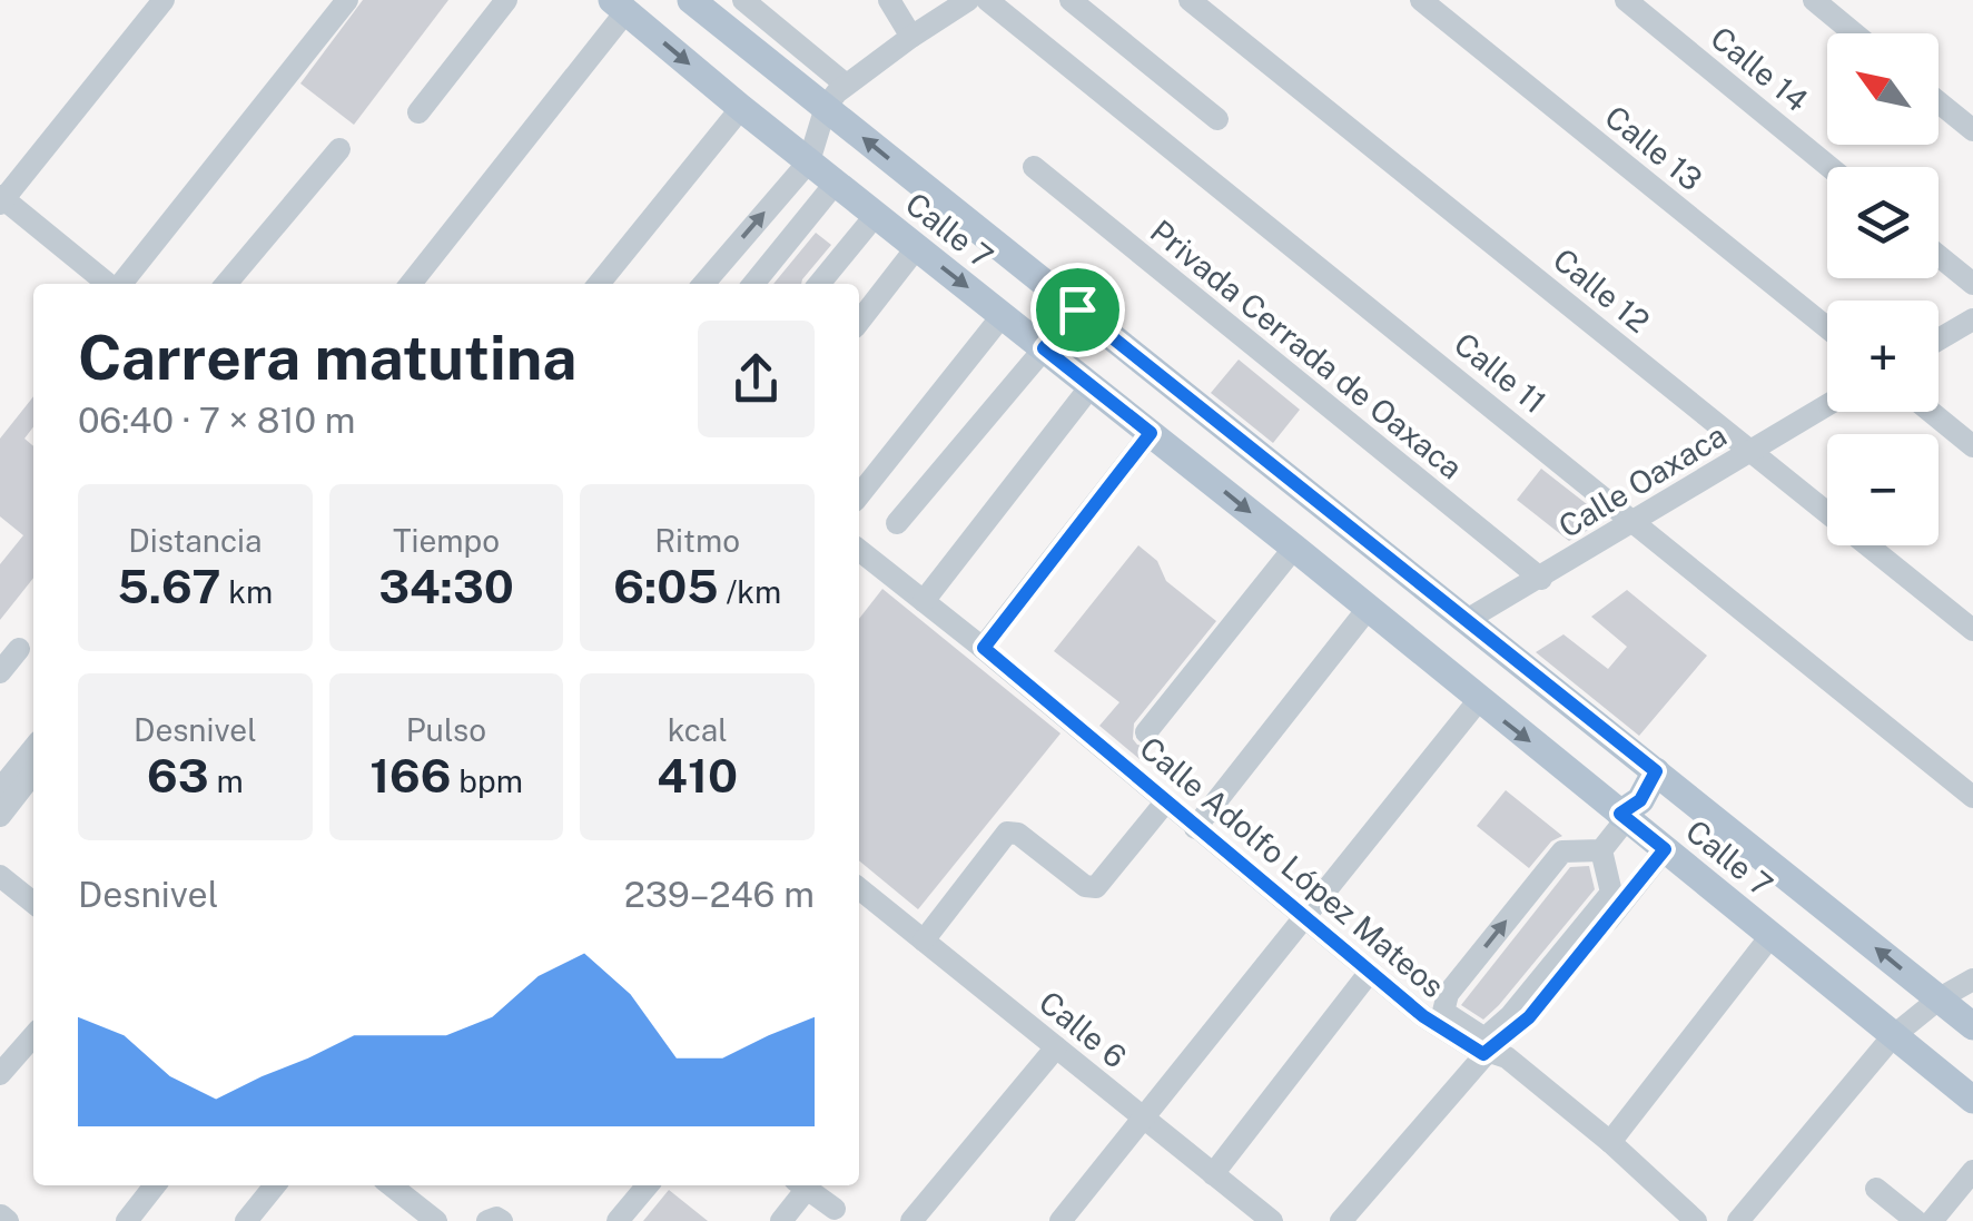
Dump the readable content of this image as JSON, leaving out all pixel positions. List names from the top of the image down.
{
  "streets": {
    "main road": ["Calle 7"],
    "street": [
      "Calle 14",
      "Calle 13",
      "Calle 12",
      "Privada Cerrada de Oaxaca",
      "Calle 11",
      "Calle Oaxaca",
      "Calle Adolfo López Mateos",
      "Calle 6"
    ]
  },
  "crossings": [
    ["Calle 7", "Calle Oaxaca"],
    ["Calle 12", "Calle Oaxaca"],
    ["Privada Cerrada de Oaxaca", "Calle Oaxaca"],
    ["Calle 11", "Calle Oaxaca"]
  ],
  "north": "top left",
  "page": {
    "map_buttons": ["+", "−"],
    "heading": ["Carrera matutina", "06:40 · 7 × 810 m"],
    "stats": [
      ["Distancia", "5.67 km"],
      ["Tiempo", "34:30"],
      ["Ritmo", "6:05 /km"],
      ["Desnivel", "63 m"],
      ["Pulso", "166 bpm"],
      ["kcal", "410"]
    ],
    "chart": ["Desnivel", "239–246 m"]
  }
}
